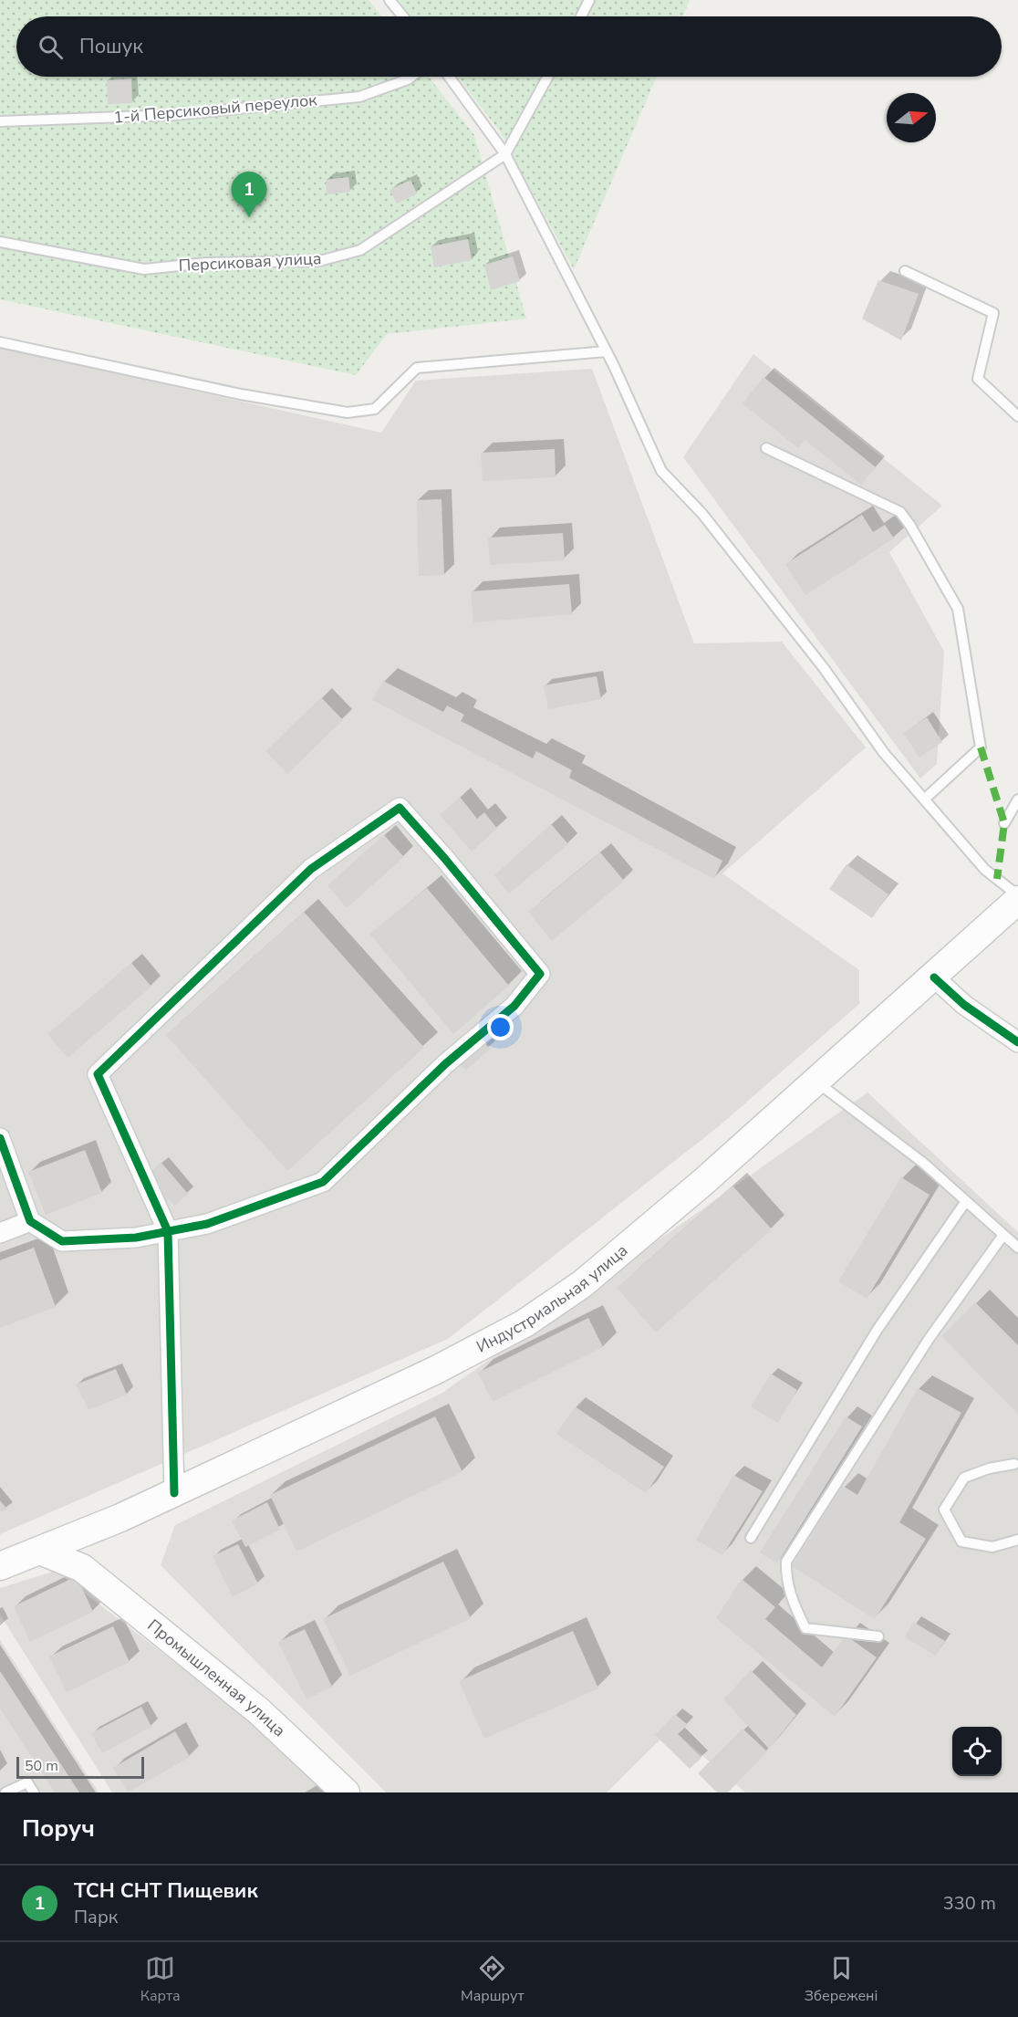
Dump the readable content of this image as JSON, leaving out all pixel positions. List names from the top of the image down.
{
  "streets": {
    "main road": ["Индустриальная улица", "Промышленная улица"],
    "lane": ["1-й Персиковый переулок", "Персиковая улица"]
  },
  "crossings": [
    ["Индустриальная улица", "Промышленная улица"]
  ],
  "scale_bar": "50 m",
  "north": "right",
  "page": {
    "search": "Пошук",
    "pins": "1",
    "scale": "50 m",
    "heading": "Поруч",
    "list": [
      {
        "mark": "1",
        "name": "ТСН СНТ Пищевик",
        "note": "Парк",
        "value": "330 m"
      }
    ],
    "nav": ["Карта", "Маршрут", "Збережені"]
  }
}
